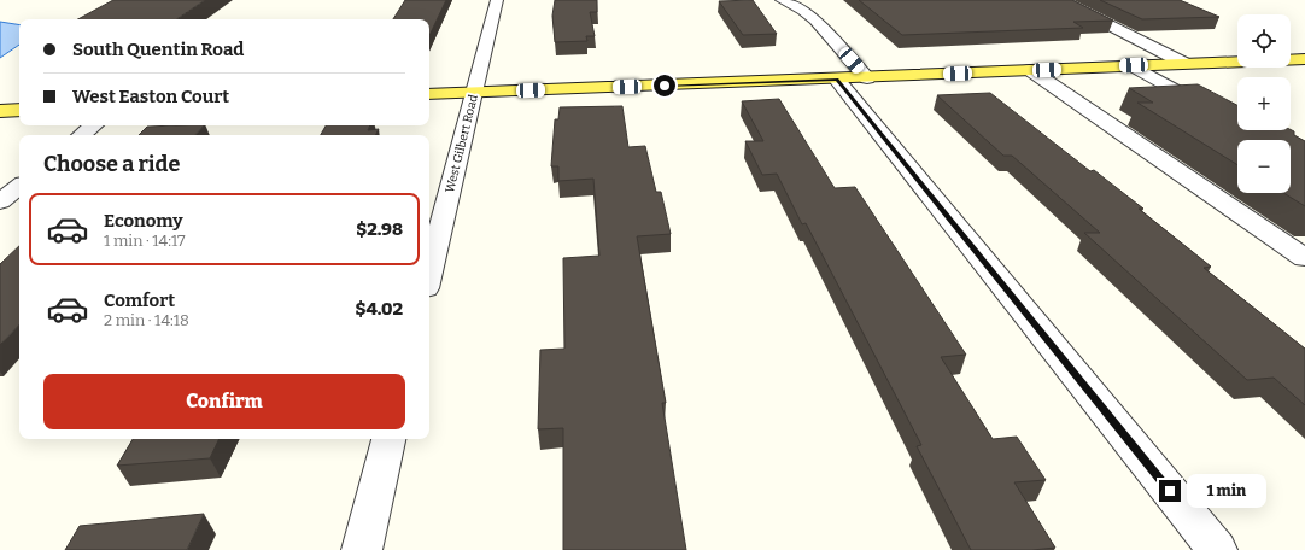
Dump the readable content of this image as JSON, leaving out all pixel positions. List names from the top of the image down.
{
  "streets": {
    "street": ["West Gilbert Road"]
  },
  "page": {
    "map_buttons": ["+", "−"],
    "banner": ["South Quentin Road", "West Easton Court"],
    "heading": "Choose a ride",
    "list": [
      {
        "name": "Economy",
        "note": "1 min · 14:17",
        "value": "$2.98"
      },
      {
        "name": "Comfort",
        "note": "2 min · 14:18",
        "value": "$4.02"
      }
    ],
    "buttons": "Confirm",
    "bubble": "1 min"
  }
}
